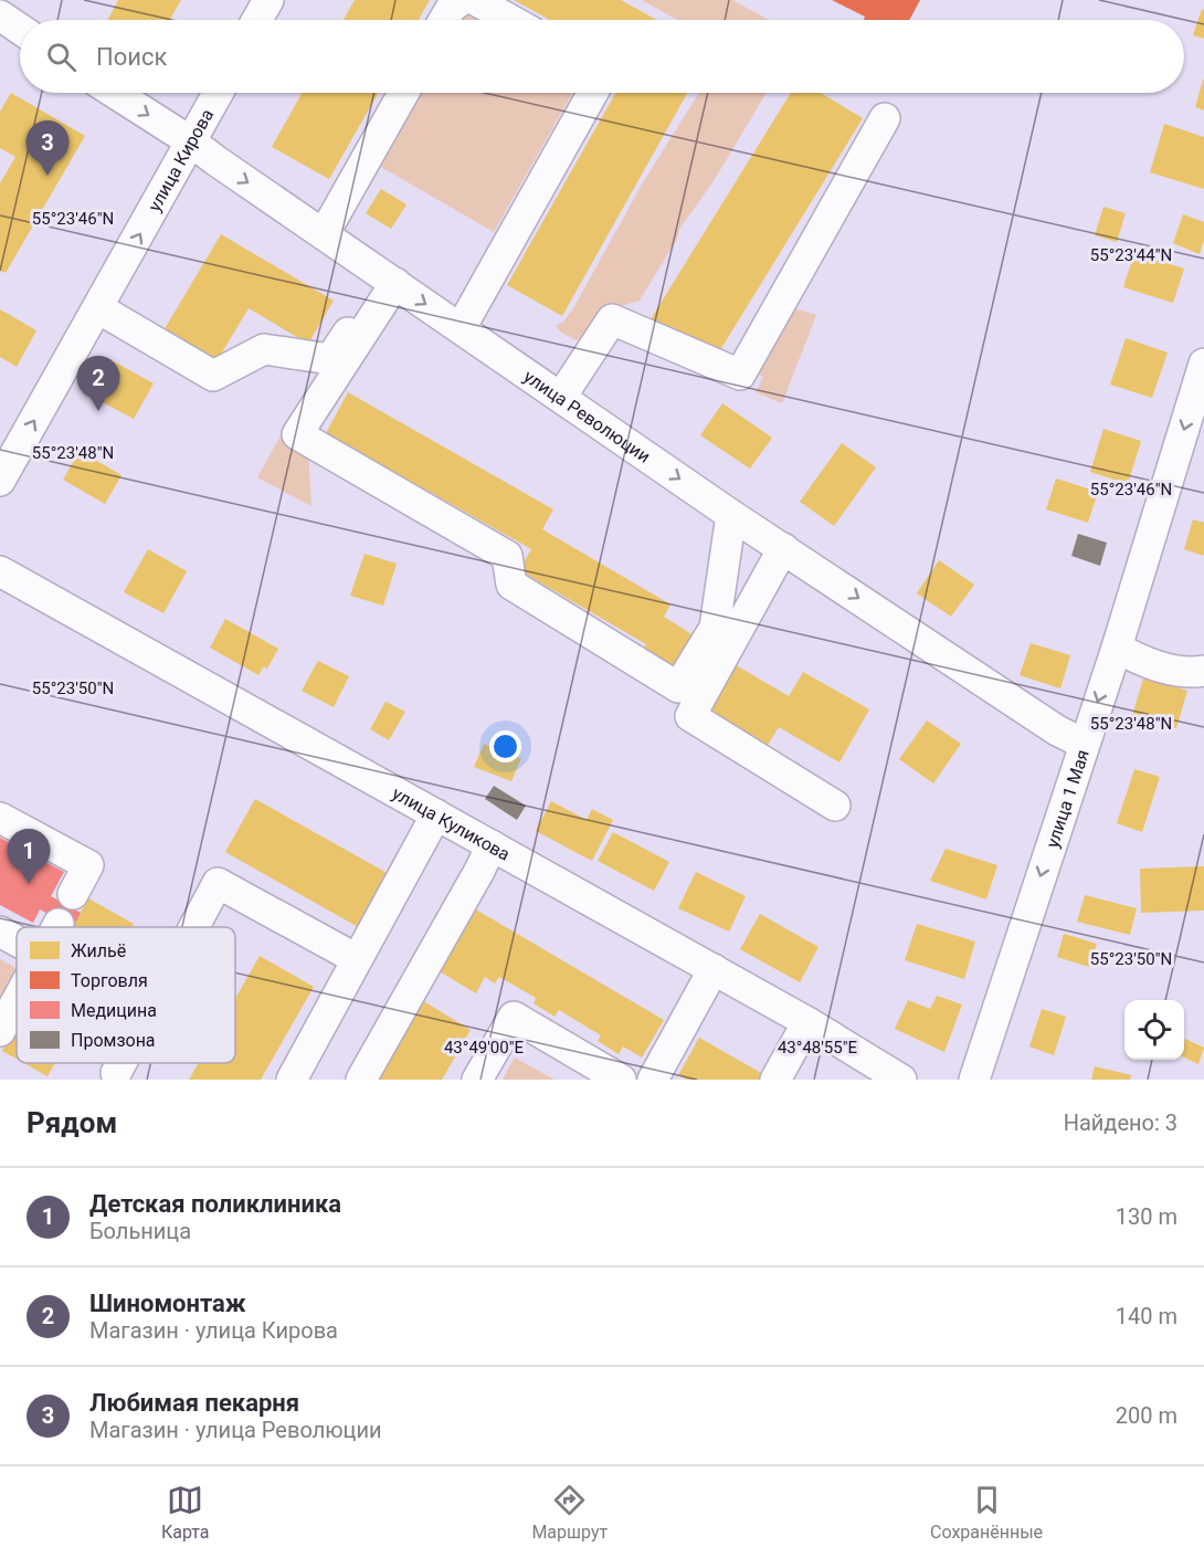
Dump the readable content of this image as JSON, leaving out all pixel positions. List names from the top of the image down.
{
  "streets": {
    "street": [
      "улица Кирова",
      "улица Революции",
      "улица 1 Мая",
      "улица Куликова"
    ]
  },
  "crossings": [
    ["улица Кирова", "улица Революции"],
    ["улица Революции", "улица 1 Мая"]
  ],
  "one_way": ["улица Кирова", "улица Революции", "улица 1 Мая"],
  "legend": [
    "Жильё",
    "Торговля",
    "Медицина",
    "Промзона"
  ],
  "page": {
    "search": "Поиск",
    "pins": ["3", "2", "1"],
    "heading": ["Рядом", "Найдено: 3"],
    "list": [
      {
        "mark": "1",
        "name": "Детская поликлиника",
        "note": "Больница",
        "value": "130 m"
      },
      {
        "mark": "2",
        "name": "Шиномонтаж",
        "note": "Магазин · улица Кирова",
        "value": "140 m"
      },
      {
        "mark": "3",
        "name": "Любимая пекарня",
        "note": "Магазин · улица Революции",
        "value": "200 m"
      }
    ],
    "nav": ["Карта", "Маршрут", "Сохранённые"]
  },
  "coordinates": [
    "55°23'46\"N",
    "55°23'44\"N",
    "55°23'48\"N",
    "55°23'50\"N",
    "43°49'00\"E",
    "43°48'55\"E"
  ]
}
